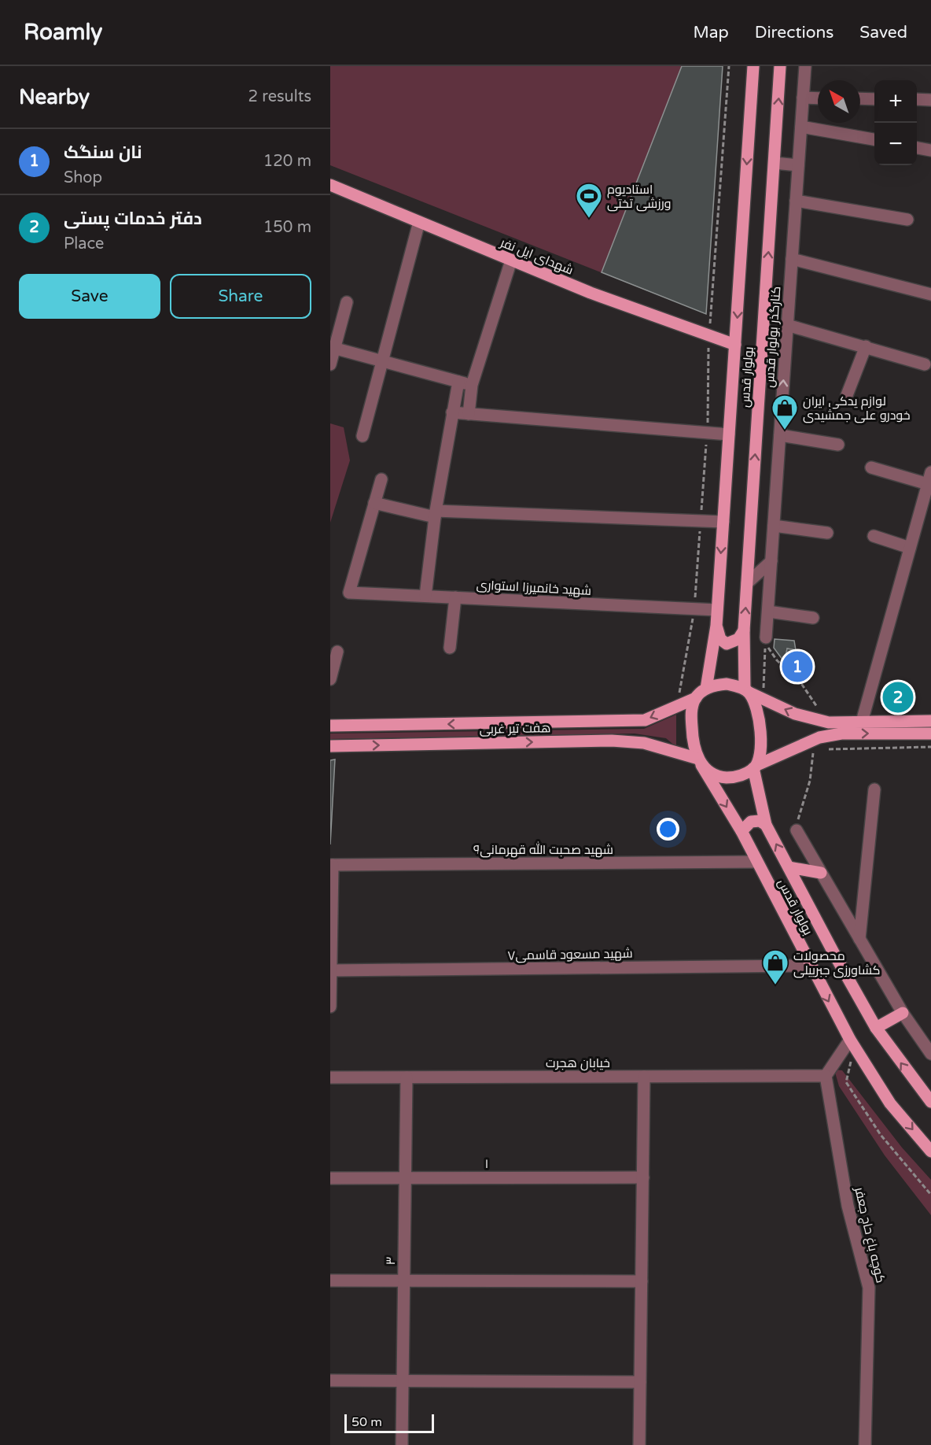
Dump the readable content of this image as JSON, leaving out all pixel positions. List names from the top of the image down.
{
  "streets": {
    "main road": ["شهدای ایل نفر", "بولوار قدس", "هفت تیر غربی"],
    "street": [
      "کنارگذر بولوار قدس",
      "شهید خانمیرزا استواری",
      "شهید صحبت الله قهرمانی۹",
      "شهید مسعود قاسمی۷",
      "خیابان هجرت",
      "۱",
      "کوچه باغ حاج جعفر",
      "۳"
    ]
  },
  "crossings": [
    ["شهدای ایل نفر", "بولوار قدس"],
    ["بولوار قدس", "شهید خانمیرزا استواری"],
    ["بولوار قدس", "هفت تیر غربی"],
    ["بولوار قدس", "شهید صحبت الله قهرمانی۹"],
    ["بولوار قدس", "شهید مسعود قاسمی۷"],
    ["خیابان هجرت", "کوچه باغ حاج جعفر"],
    ["خیابان هجرت", "۳"],
    ["۱", "۳"]
  ],
  "places": {
    "sports": ["استادیوم ورزشی تختی"],
    "shop": ["لوازم یدکی ایران خودرو علی جمشیدی", "محصولات کشاورزی جبرییلی"]
  },
  "scale_bar": "50 m",
  "north": "top left",
  "page": {
    "header": "Roamly",
    "nav": ["Map", "Directions", "Saved"],
    "heading": ["Nearby", "2 results"],
    "map_buttons": ["+", "−"],
    "list": [
      {
        "mark": "1",
        "name": "نان سنگک",
        "note": "Shop",
        "value": "120 m"
      },
      {
        "mark": "2",
        "name": "دفتر خدمات پستی",
        "note": "Place",
        "value": "150 m"
      }
    ],
    "buttons": ["Save", "Share"],
    "pins": ["1", "2"],
    "scale": "50 m"
  }
}
